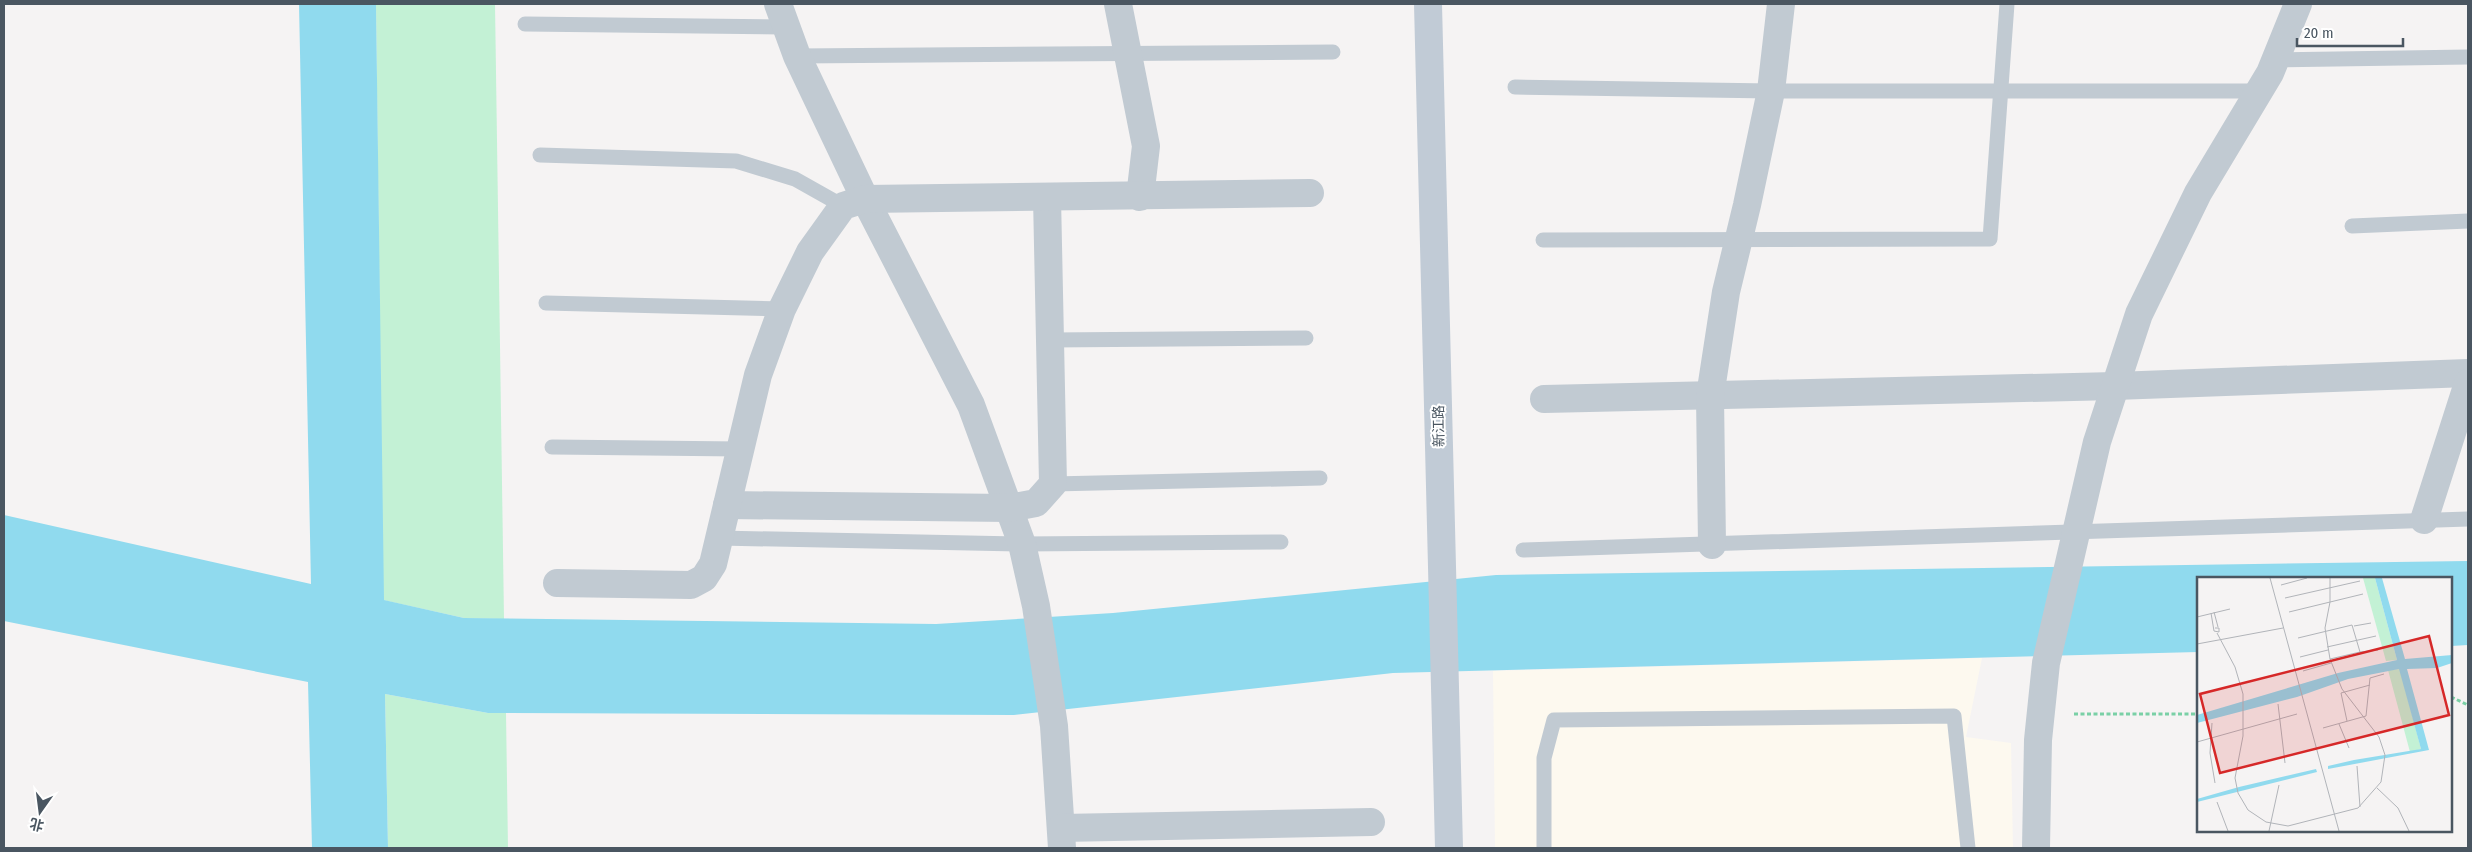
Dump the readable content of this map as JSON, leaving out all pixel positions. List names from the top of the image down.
{
  "streets": {
    "street": ["新江路"]
  },
  "scale_bar": "20 m",
  "north": "bottom"
}
